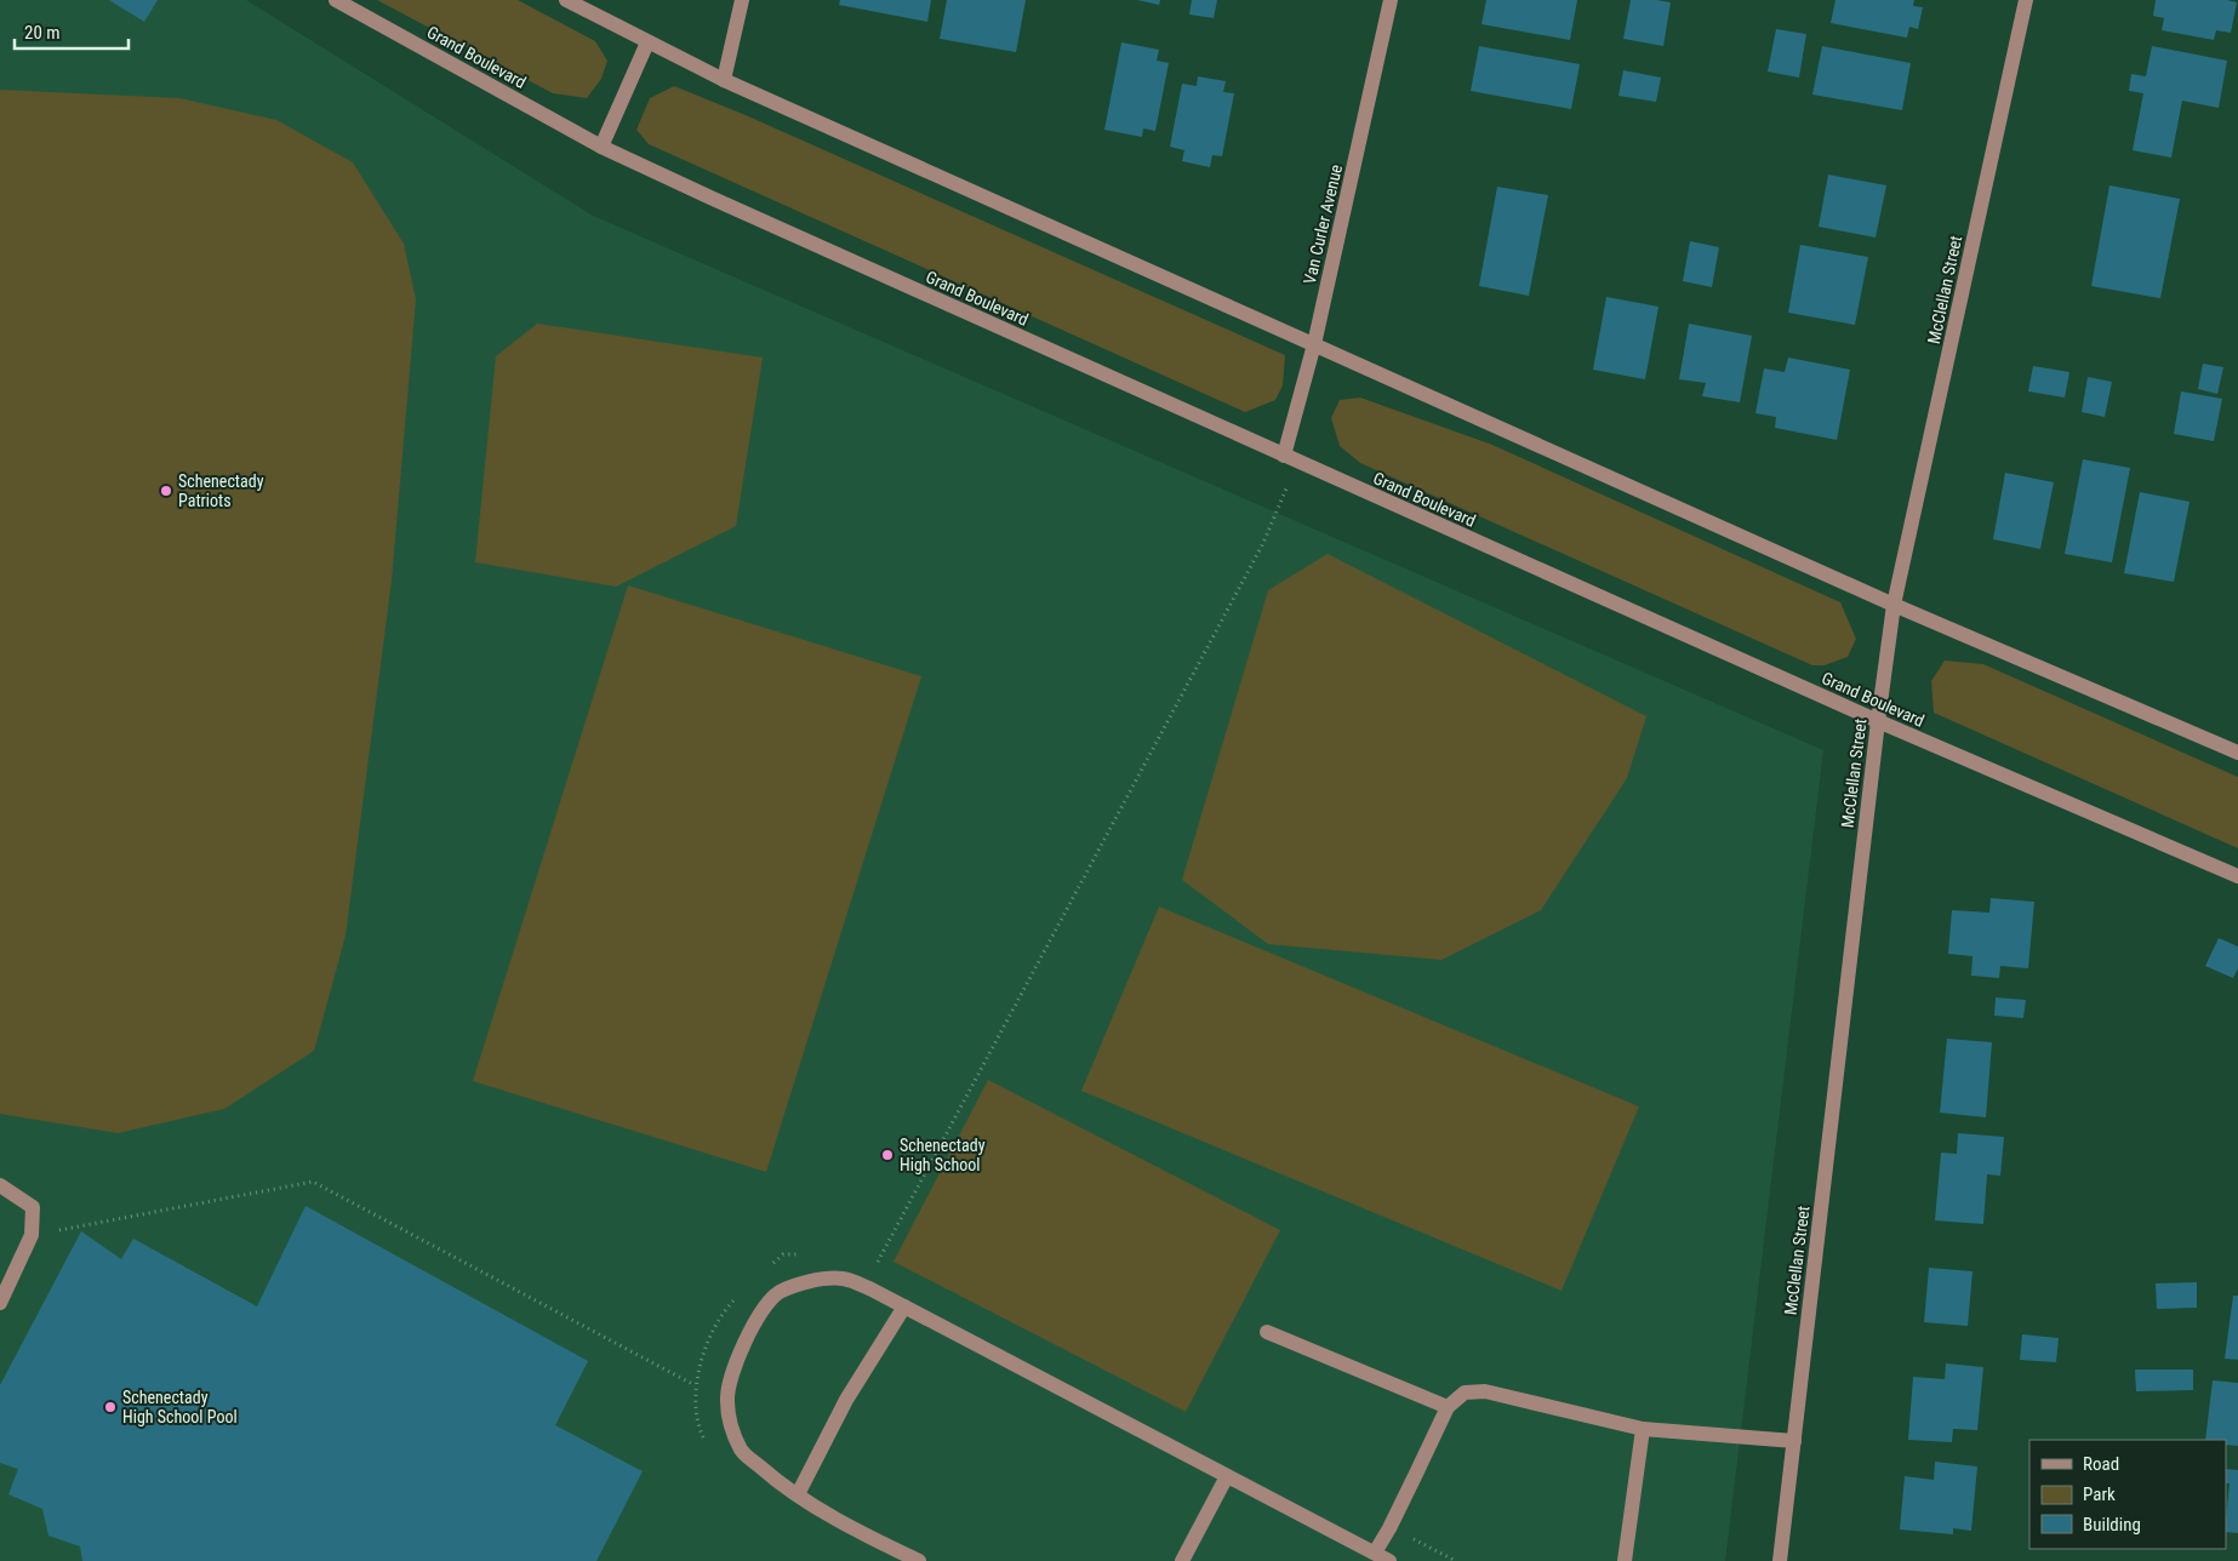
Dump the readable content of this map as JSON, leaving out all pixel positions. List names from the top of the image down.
{
  "streets": {
    "street": ["Grand Boulevard", "Van Curler Avenue", "McClellan Street"]
  },
  "crossings": [
    ["Grand Boulevard", "Van Curler Avenue"],
    ["Grand Boulevard", "McClellan Street"]
  ],
  "places": ["Schenectady Patriots", "Schenectady High School", "Schenectady High School Pool"],
  "legend": ["Road", "Park", "Building"],
  "scale_bar": "20 m"
}
